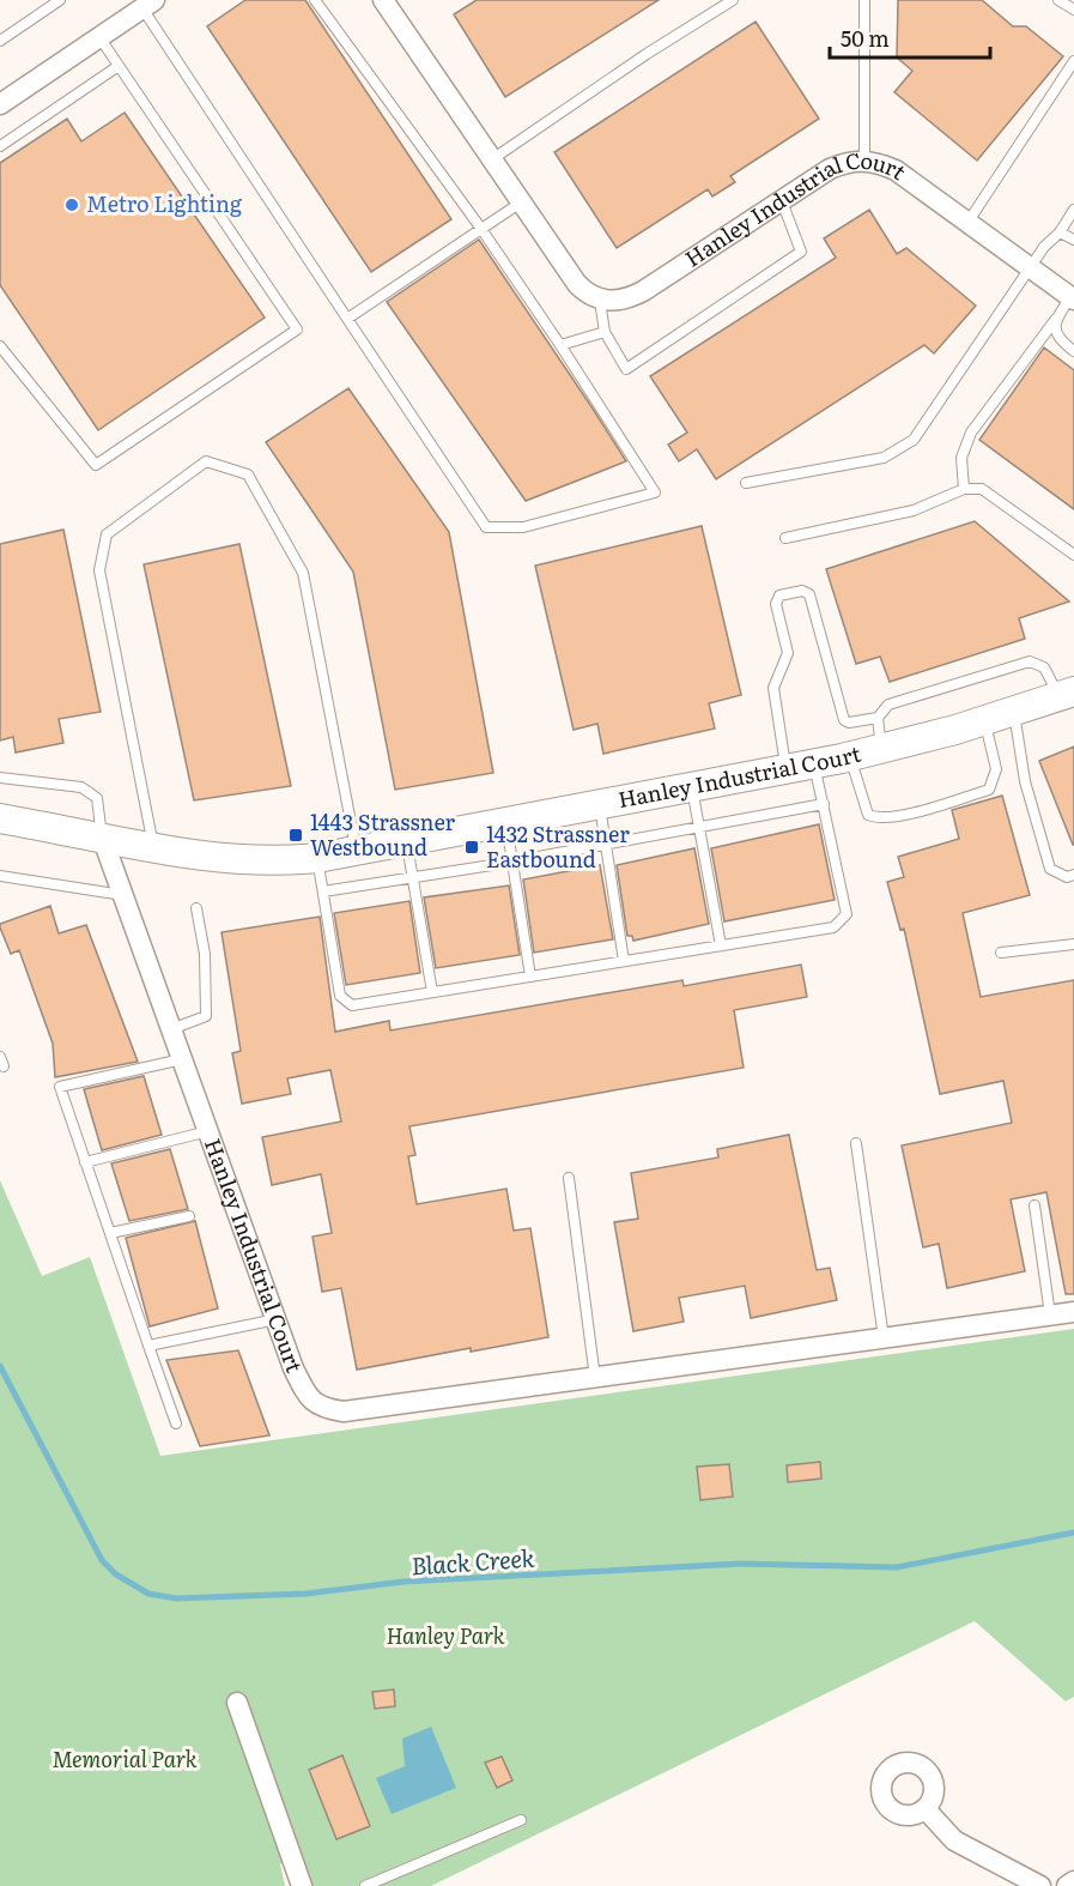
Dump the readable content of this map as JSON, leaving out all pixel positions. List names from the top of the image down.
{
  "streets": {
    "street": ["Hanley Industrial Court"]
  },
  "water": ["Black Creek"],
  "parks": ["Hanley Park", "Memorial Park"],
  "places": {
    "other": ["Metro Lighting"],
    "transit": ["1443 Strassner Westbound", "1432 Strassner Eastbound"]
  },
  "scale_bar": "50 m"
}
